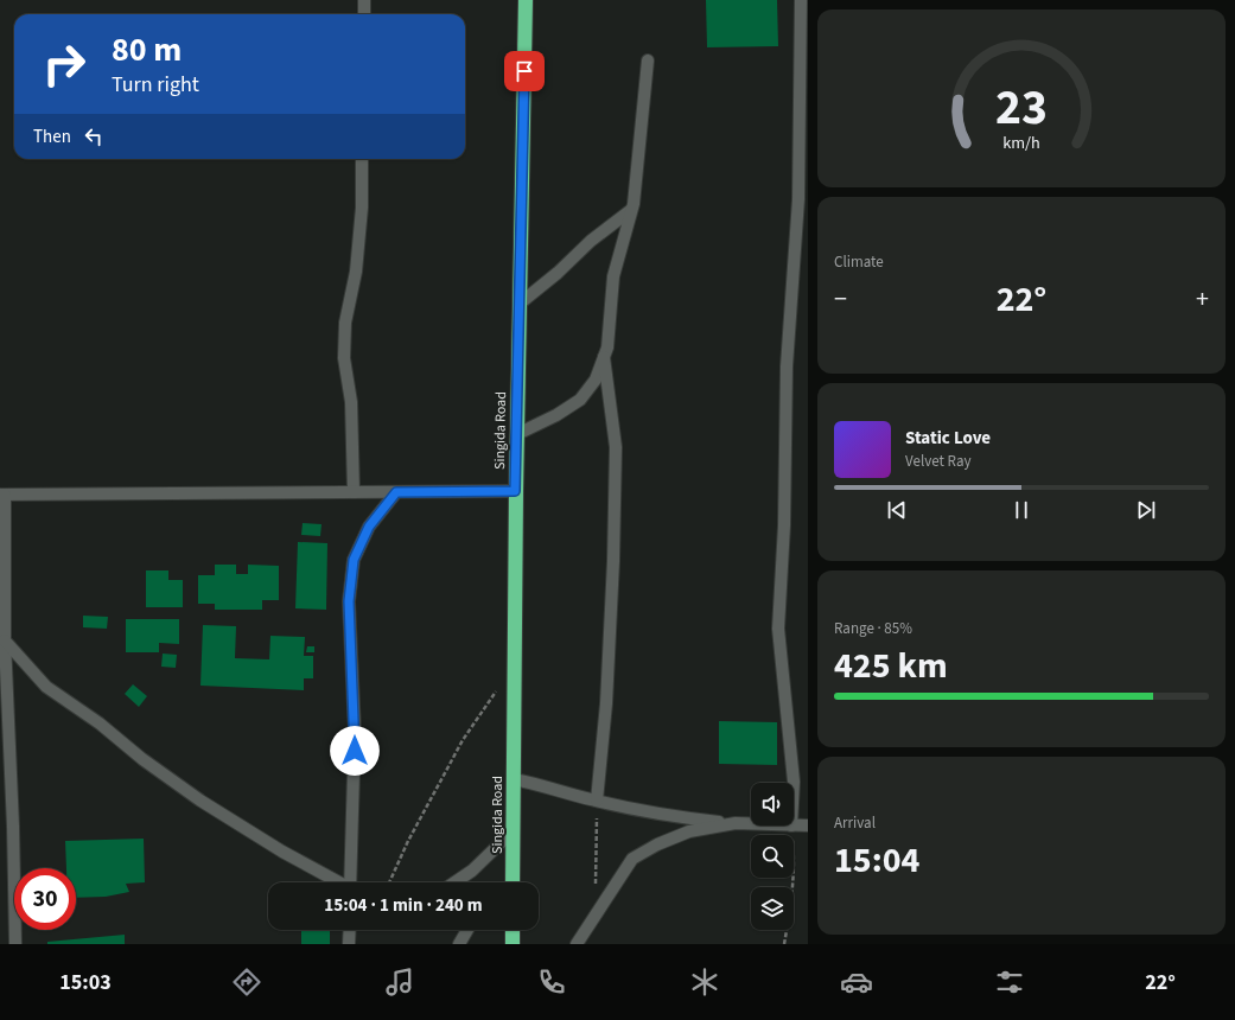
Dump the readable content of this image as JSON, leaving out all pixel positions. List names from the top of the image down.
{
  "streets": {
    "highway": ["Singida Road"]
  },
  "page": {
    "turn": ["80 m", "Turn right"],
    "then": "Then",
    "tile": [
      "Climate",
      ["Range · 85%", "425 km"],
      ["Arrival", "15:04"]
    ],
    "heat": ["−", "22°", "+"],
    "song": ["Static Love", "Velvet Ray"],
    "limit": "30",
    "trip": "15:04 · 1 min · 240 m",
    "tabs": ["15:03", "22°"],
    "gauge": ["23", "km/h"]
  }
}
